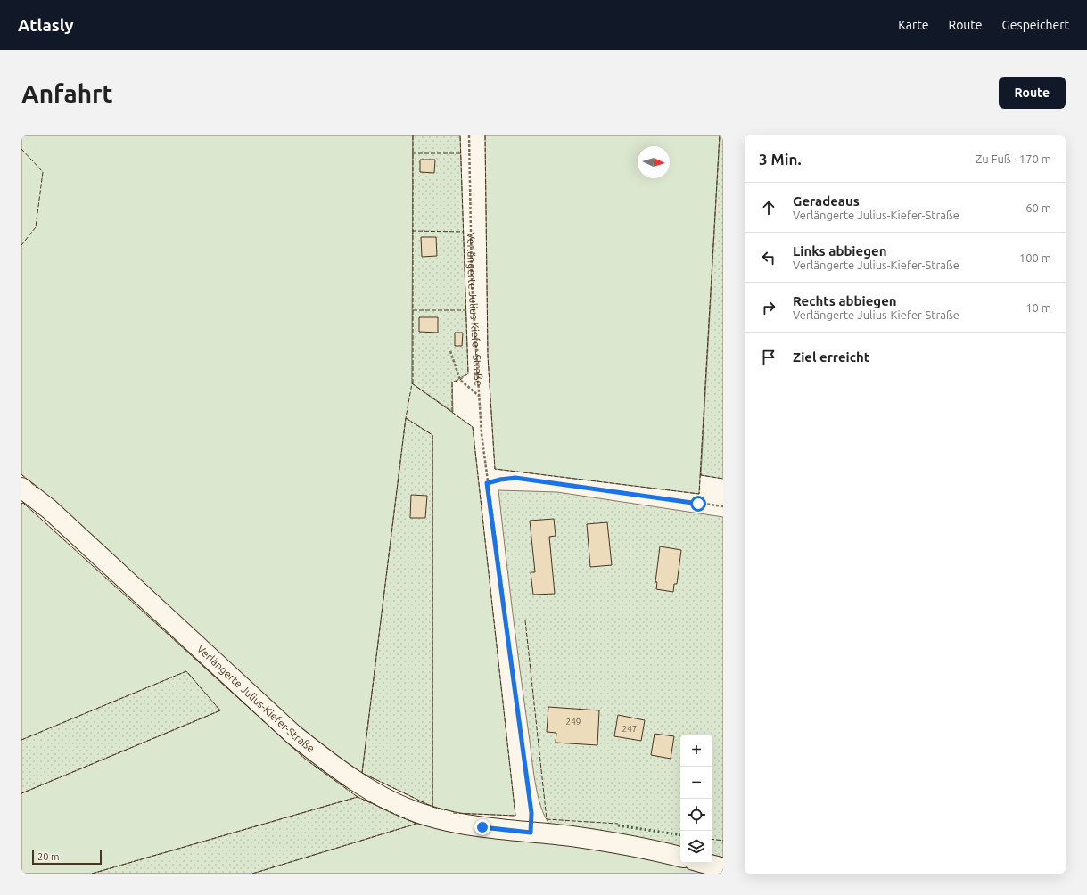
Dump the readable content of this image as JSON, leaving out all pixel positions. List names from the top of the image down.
{
  "streets": {
    "street": ["Verlängerte Julius-Kiefer-Straße"]
  },
  "house_numbers": ["249", "247"],
  "scale_bar": "20 m",
  "north": "right",
  "page": {
    "header": "Atlasly",
    "nav": ["Karte", "Route", "Gespeichert"],
    "buttons": "Route",
    "title": "Anfahrt",
    "heading": ["3 Min.", "Zu Fuß · 170 m"],
    "list": [
      ["Geradeaus", "Verlängerte Julius-Kiefer-Straße", "60 m"],
      ["Links abbiegen", "Verlängerte Julius-Kiefer-Straße", "100 m"],
      ["Rechts abbiegen", "Verlängerte Julius-Kiefer-Straße", "10 m"],
      "Ziel erreicht"
    ],
    "map_buttons": ["+", "−"],
    "scale": "20 m"
  }
}
